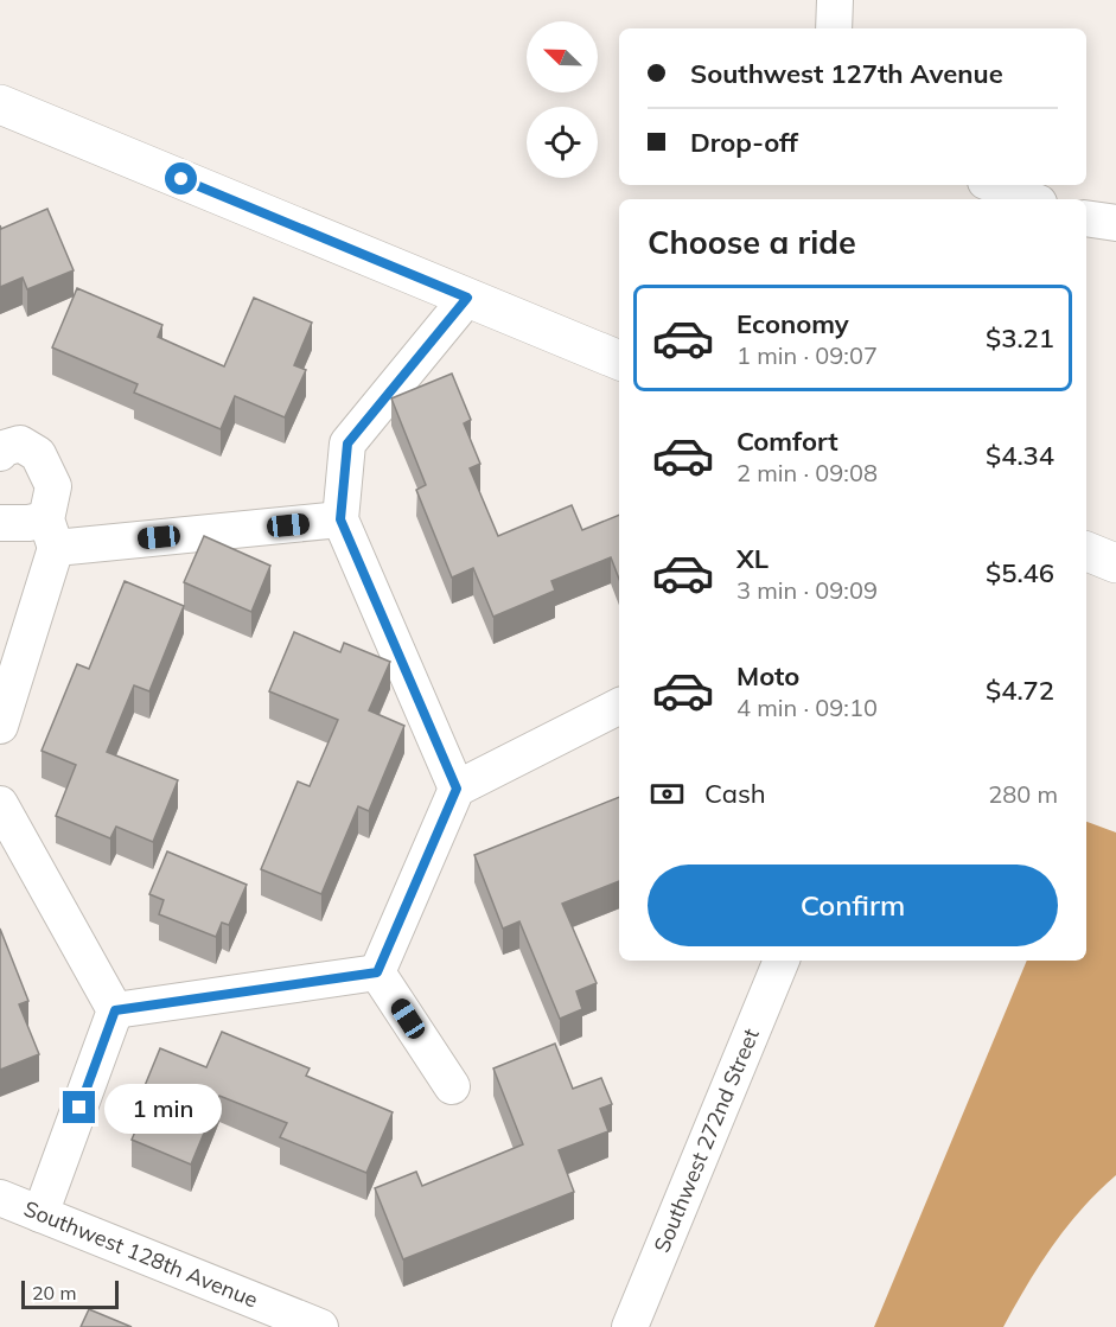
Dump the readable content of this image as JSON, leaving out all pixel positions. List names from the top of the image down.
{
  "streets": {
    "street": ["Southwest 272nd Street", "Southwest 128th Avenue"]
  },
  "scale_bar": "20 m",
  "north": "top left",
  "page": {
    "banner": ["Southwest 127th Avenue", "Drop-off"],
    "heading": "Choose a ride",
    "list": [
      {
        "name": "Economy",
        "note": "1 min · 09:07",
        "value": "$3.21"
      },
      {
        "name": "Comfort",
        "note": "2 min · 09:08",
        "value": "$4.34"
      },
      {
        "name": "XL",
        "note": "3 min · 09:09",
        "value": "$5.46"
      },
      {
        "name": "Moto",
        "note": "4 min · 09:10",
        "value": "$4.72"
      }
    ],
    "pay": ["Cash", "280 m"],
    "buttons": "Confirm",
    "bubble": "1 min",
    "scale": "20 m"
  }
}
